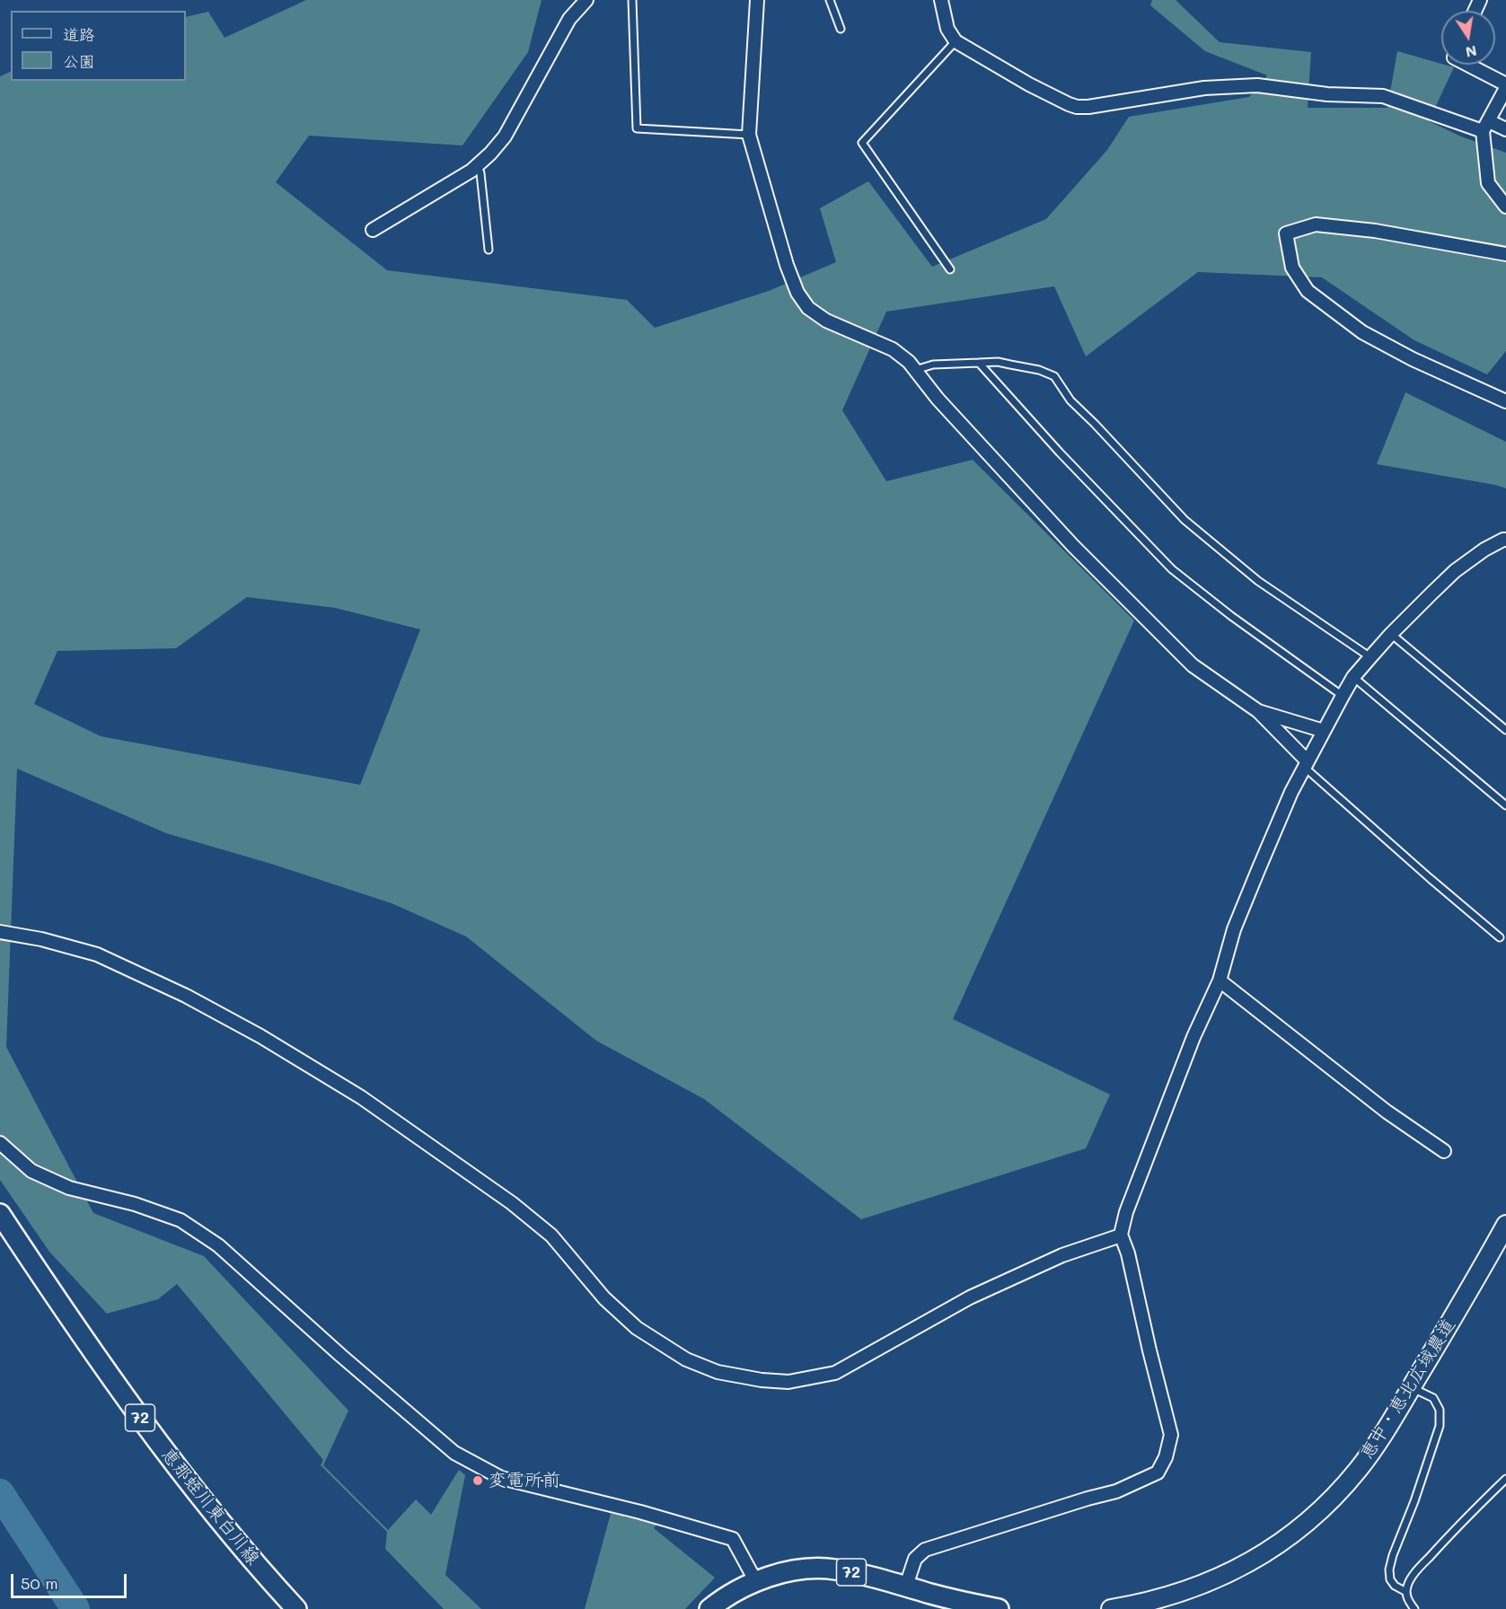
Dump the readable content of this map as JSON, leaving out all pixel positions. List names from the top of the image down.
{
  "streets": {
    "main road": ["72", "恵那蛭川東白川線"],
    "street": ["恵中・恵北広域農道"]
  },
  "places": ["変電所前"],
  "legend": ["道路", "公園"],
  "scale_bar": "50 m",
  "north": "bottom"
}
